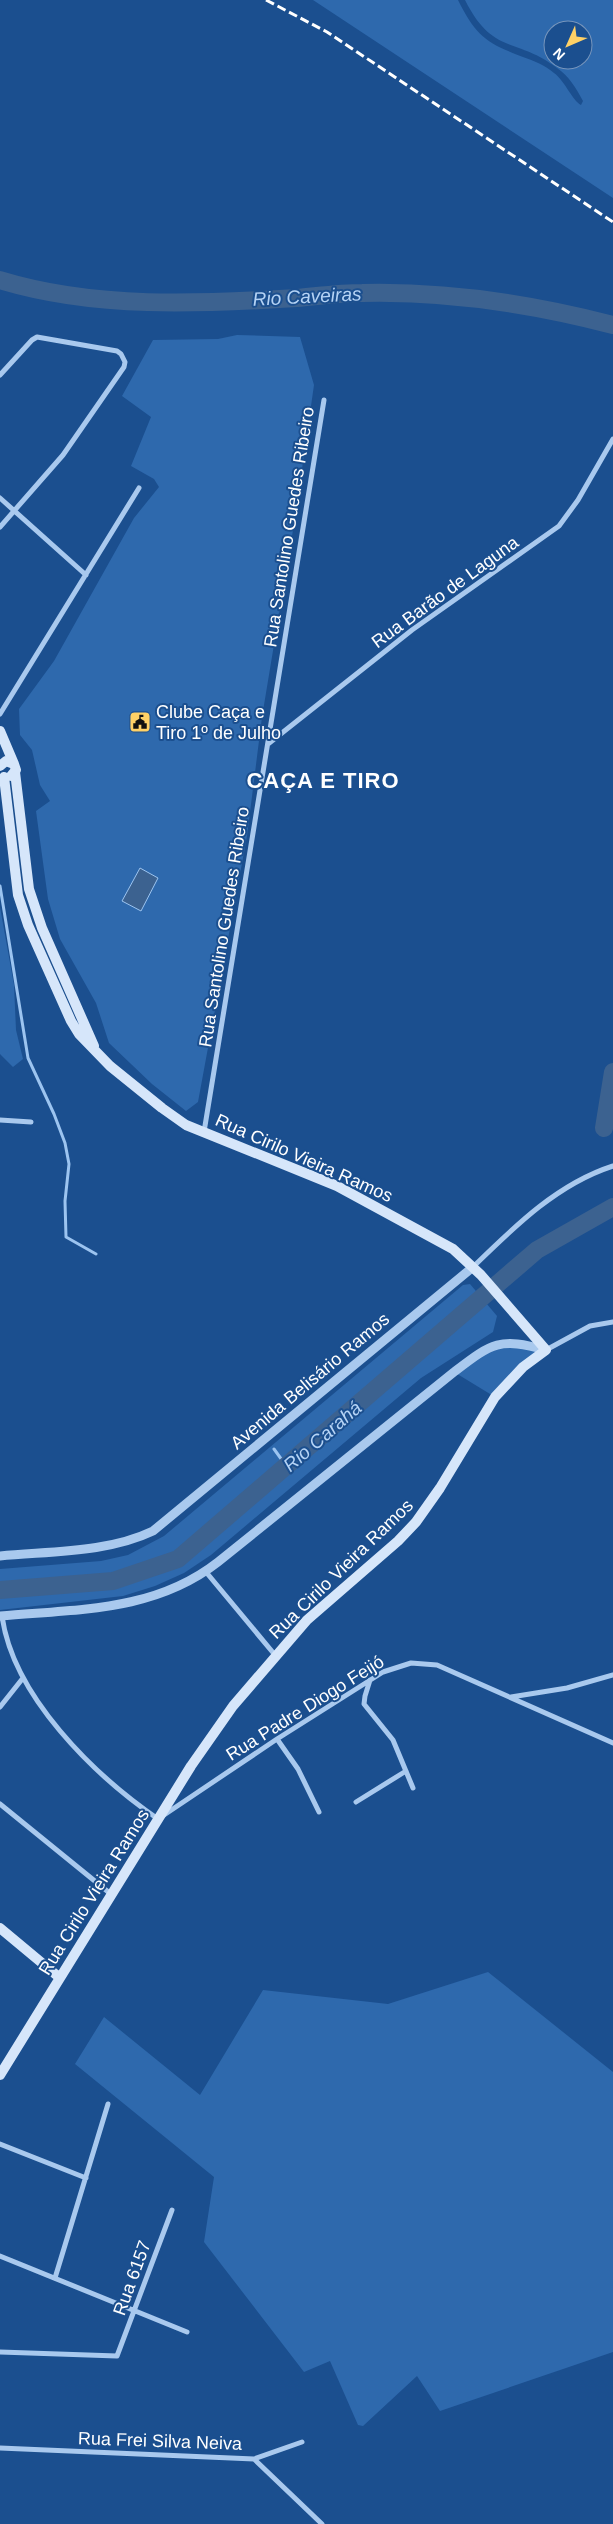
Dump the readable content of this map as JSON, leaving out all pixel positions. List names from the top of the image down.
{
  "streets": {
    "main road": ["Rua Cirilo Vieira Ramos"],
    "street": [
      "Rua Santolino Guedes Ribeiro",
      "Rua Barão de Laguna",
      "Avenida Belisário Ramos",
      "Rua Padre Diogo Feijó",
      "Rua 6157",
      "Rua Frei Silva Neiva"
    ]
  },
  "crossings": [
    ["Rua Santolino Guedes Ribeiro", "Rua Barão de Laguna"],
    ["Rua Santolino Guedes Ribeiro", "Rua Cirilo Vieira Ramos"],
    ["Rua Cirilo Vieira Ramos", "Avenida Belisário Ramos"],
    ["Rua Cirilo Vieira Ramos", "Rua Padre Diogo Feijó"]
  ],
  "districts": ["CAÇA E TIRO"],
  "water": ["Rio Caveiras", "Rio Carahá"],
  "places": {
    "public building": ["Clube Caça e Tiro 1º de Julho"]
  },
  "north": "bottom left"
}
